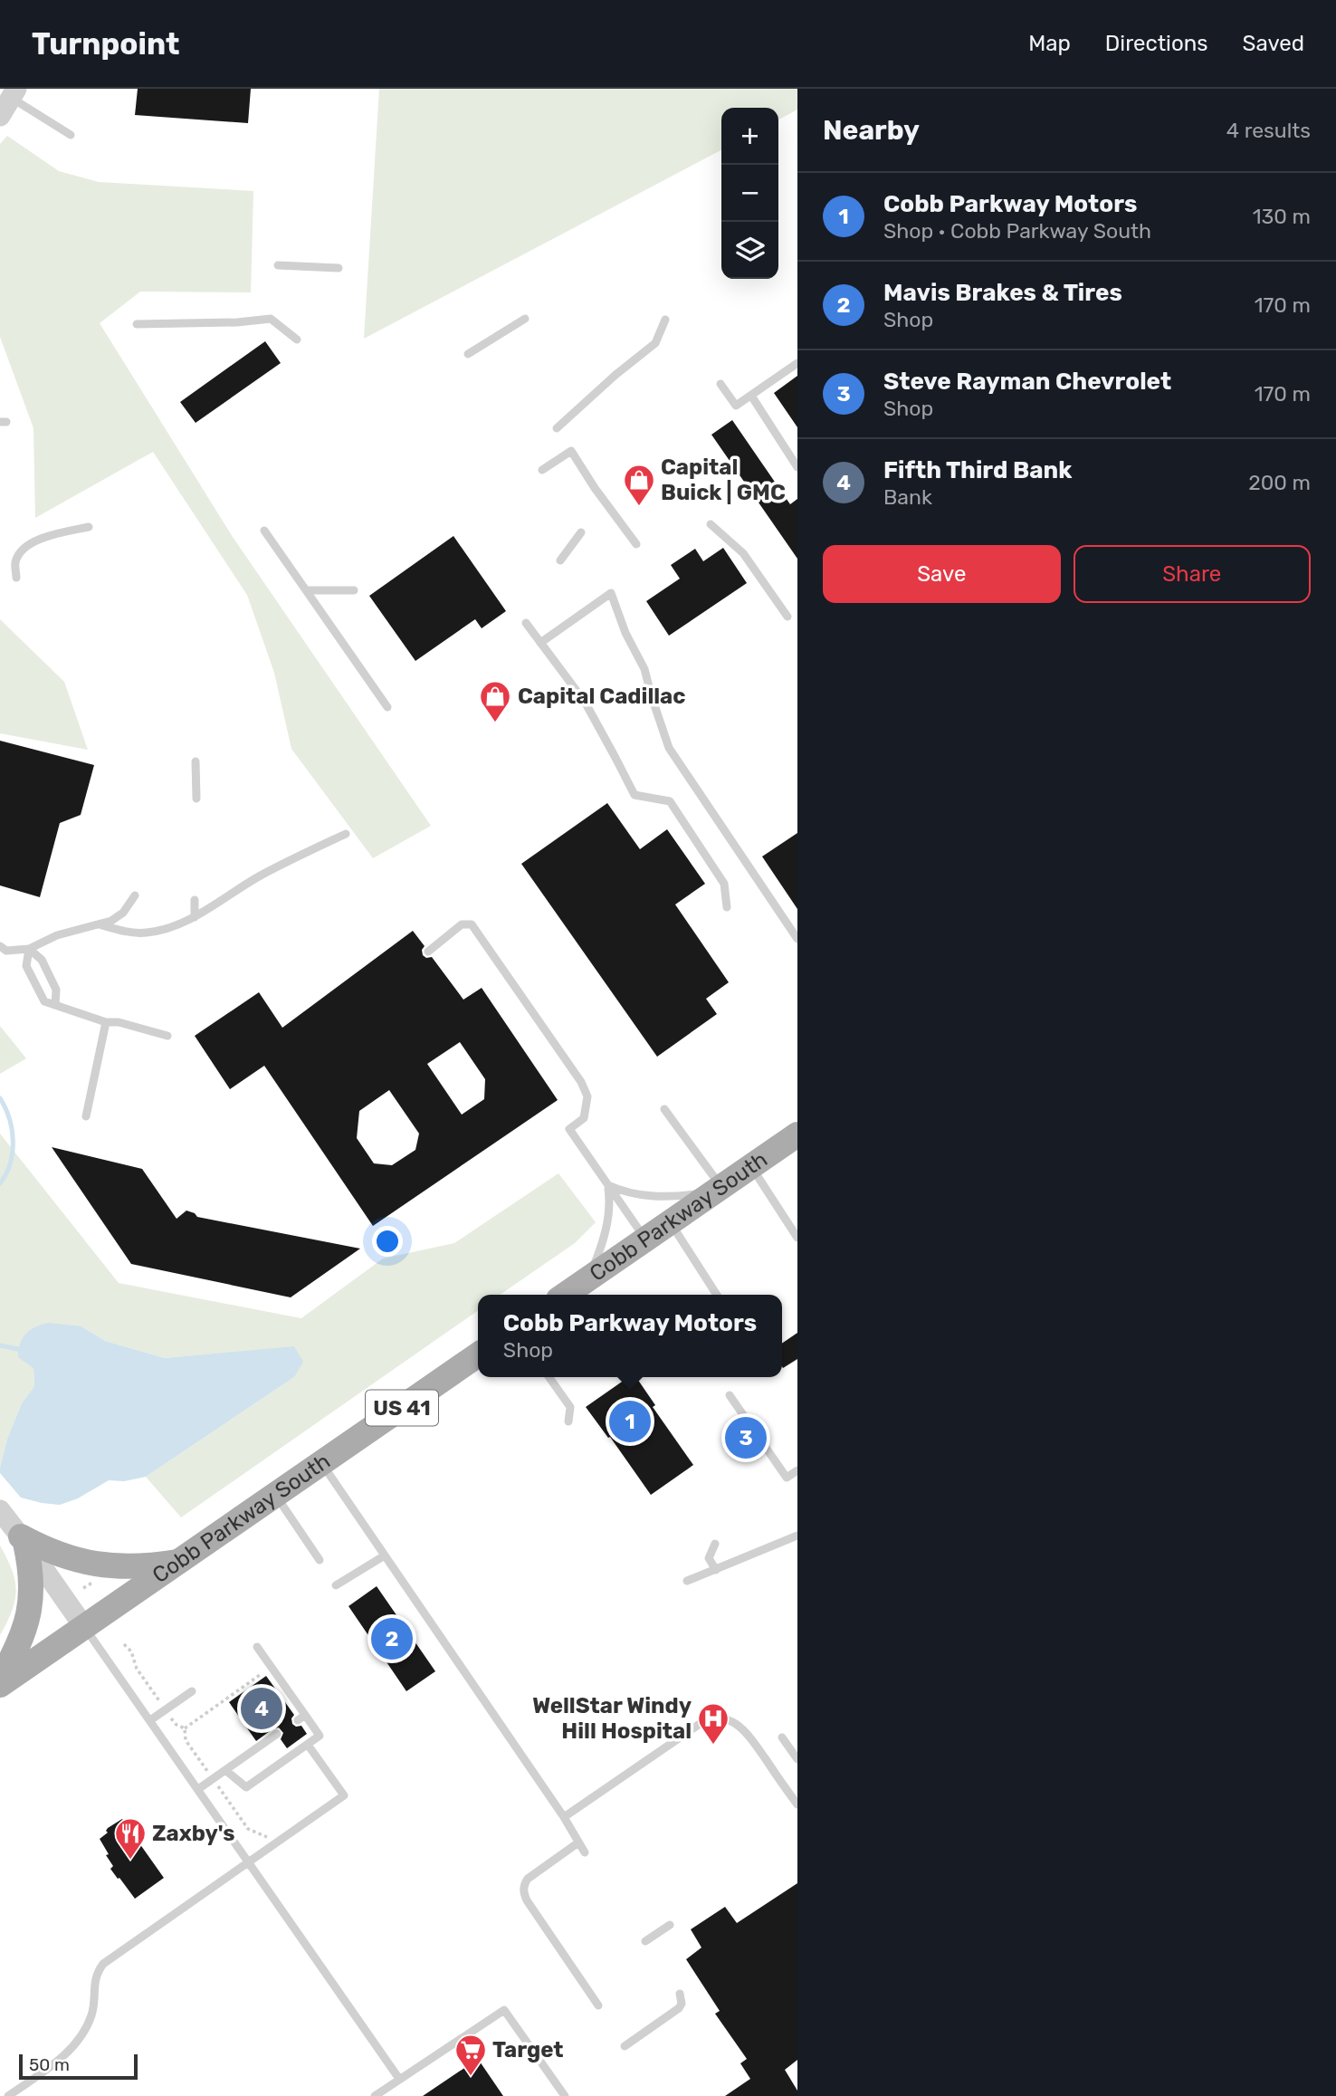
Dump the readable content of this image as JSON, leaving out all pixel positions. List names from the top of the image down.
{
  "streets": {
    "main road": ["Cobb Parkway South", "US 41"]
  },
  "places": {
    "shop": ["Capital Buick | GMC", "Capital Cadillac"],
    "hospital": ["WellStar Windy Hill Hospital"],
    "restaurant": ["Zaxby's"],
    "supermarket": ["Target"]
  },
  "scale_bar": "50 m",
  "page": {
    "header": "Turnpoint",
    "nav": ["Map", "Directions", "Saved"],
    "heading": ["Nearby", "4 results"],
    "map_buttons": ["+", "−"],
    "list": [
      {
        "mark": "1",
        "name": "Cobb Parkway Motors",
        "note": "Shop · Cobb Parkway South",
        "value": "130 m"
      },
      {
        "mark": "2",
        "name": "Mavis Brakes & Tires",
        "note": "Shop",
        "value": "170 m"
      },
      {
        "mark": "3",
        "name": "Steve Rayman Chevrolet",
        "note": "Shop",
        "value": "170 m"
      },
      {
        "mark": "4",
        "name": "Fifth Third Bank",
        "note": "Bank",
        "value": "200 m"
      }
    ],
    "buttons": ["Save", "Share"],
    "popup": ["Cobb Parkway Motors", "Shop"],
    "pins": [
      "1",
      "3",
      "2",
      "4"
    ],
    "scale": "50 m"
  }
}
